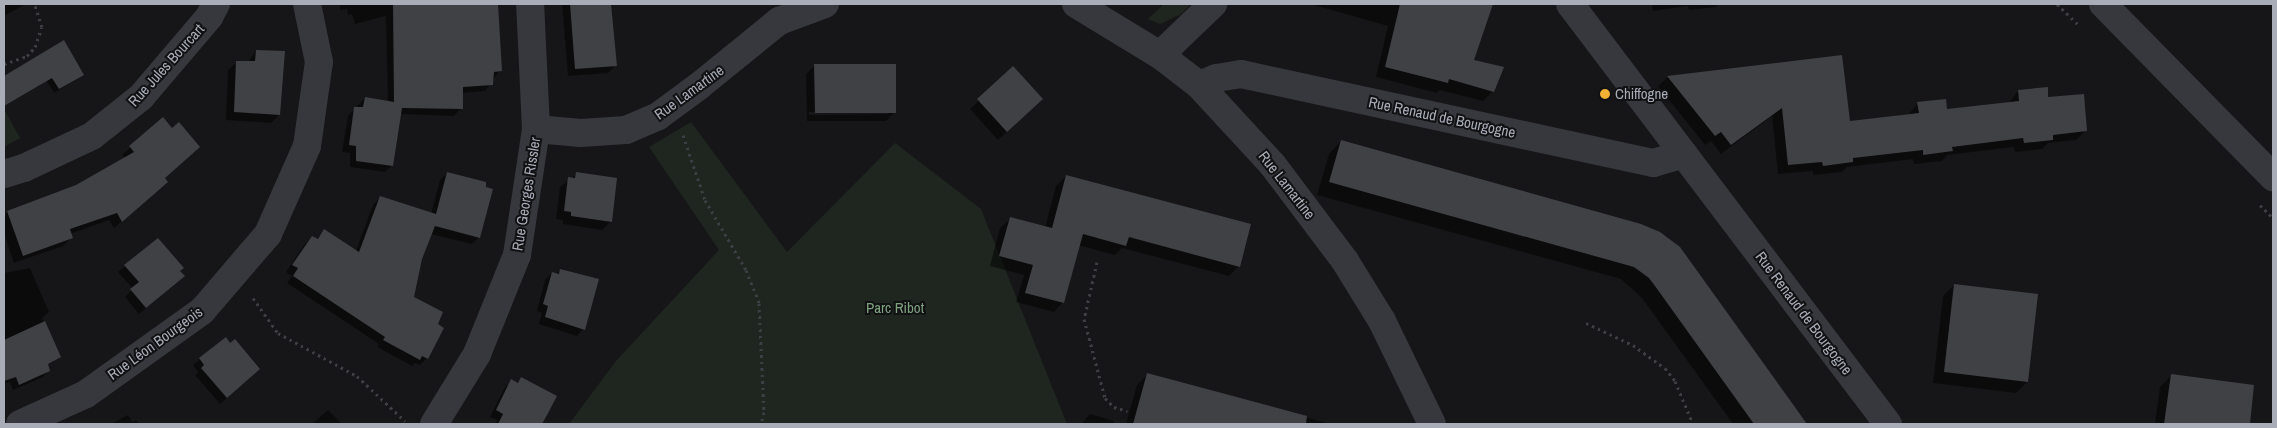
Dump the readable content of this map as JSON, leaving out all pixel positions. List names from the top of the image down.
{
  "streets": {
    "street": [
      "Rue Jules Bourcart",
      "Rue Lamartine",
      "Rue Renaud de Bourgogne",
      "Rue Georges Rissler",
      "Rue Léon Bourgeois"
    ]
  },
  "crossings": [
    ["Rue Lamartine", "Rue Renaud de Bourgogne"],
    ["Rue Lamartine", "Rue Georges Rissler"]
  ],
  "parks": ["Parc Ribot"],
  "places": ["Chiffogne"]
}
